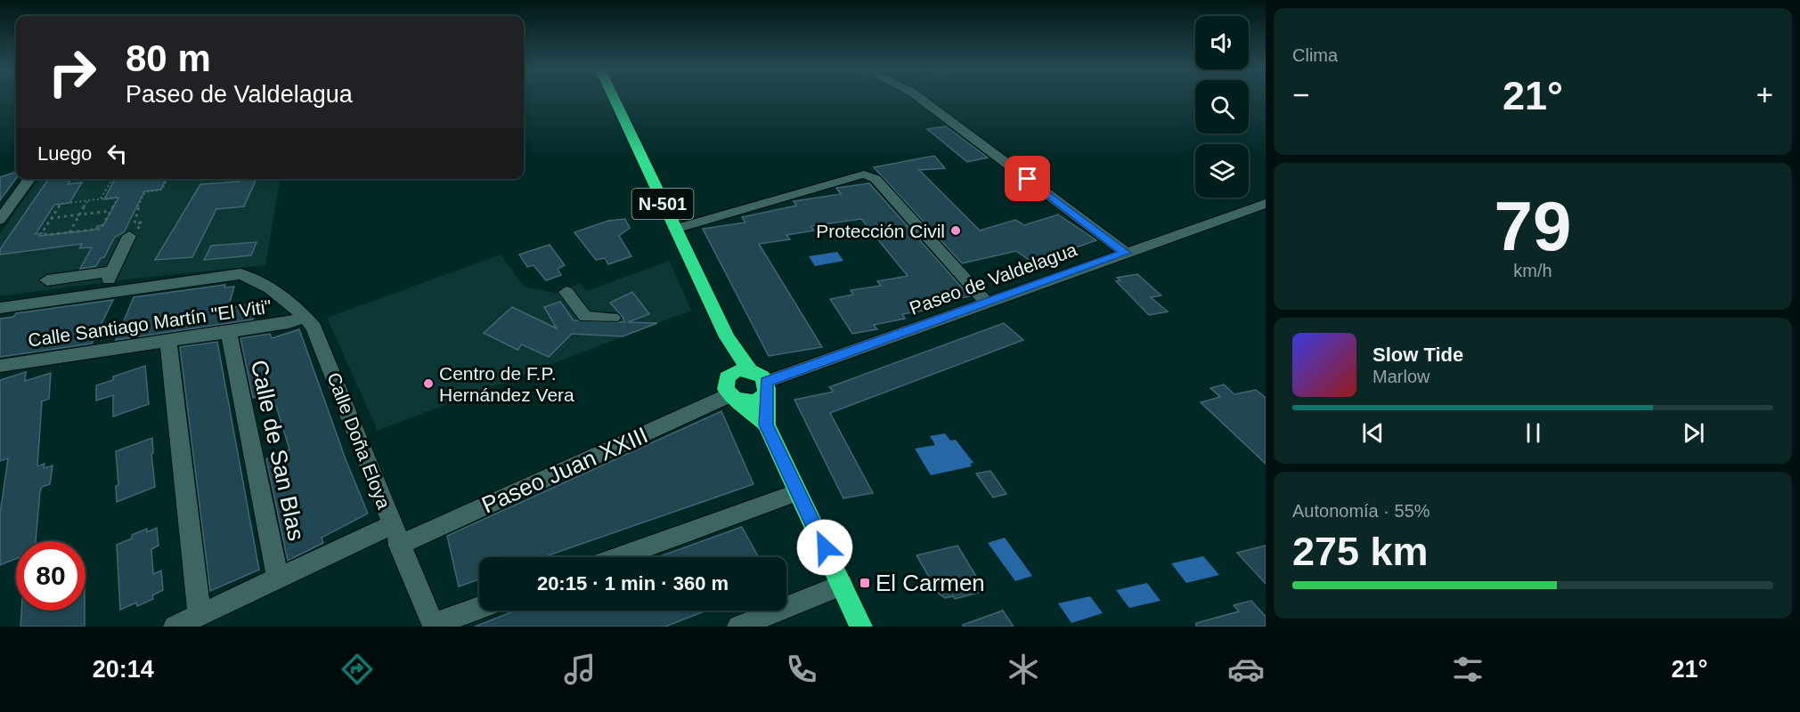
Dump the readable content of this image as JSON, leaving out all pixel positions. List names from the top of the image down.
{
  "streets": {
    "highway": ["N-501"],
    "street": [
      "Paseo de Valdelagua",
      "Calle Santiago Martín \"El Viti\"",
      "Calle Doña Eloya",
      "Calle de San Blas",
      "Paseo Juan XXIII"
    ]
  },
  "crossings": [
    ["N-501", "Paseo de Valdelagua"],
    ["N-501", "Paseo Juan XXIII"],
    ["Paseo de Valdelagua", "Paseo Juan XXIII"],
    ["Calle Santiago Martín \"El Viti\"", "Calle Doña Eloya"],
    ["Calle Santiago Martín \"El Viti\"", "Calle de San Blas"],
    ["Calle Doña Eloya", "Paseo Juan XXIII"],
    ["Calle de San Blas", "Paseo Juan XXIII"]
  ],
  "places": {
    "other": ["Protección Civil", "Centro de F.P. Hernández Vera"],
    "transit": ["El Carmen"]
  },
  "page": {
    "tile": [
      "Clima",
      ["79", "km/h"],
      ["Autonomía · 55%", "275 km"]
    ],
    "turn": ["80 m", "Paseo de Valdelagua"],
    "heat": ["−", "21°", "+"],
    "then": "Luego",
    "song": ["Slow Tide", "Marlow"],
    "limit": "80",
    "trip": "20:15 · 1 min · 360 m",
    "tabs": ["20:14", "21°"]
  }
}
